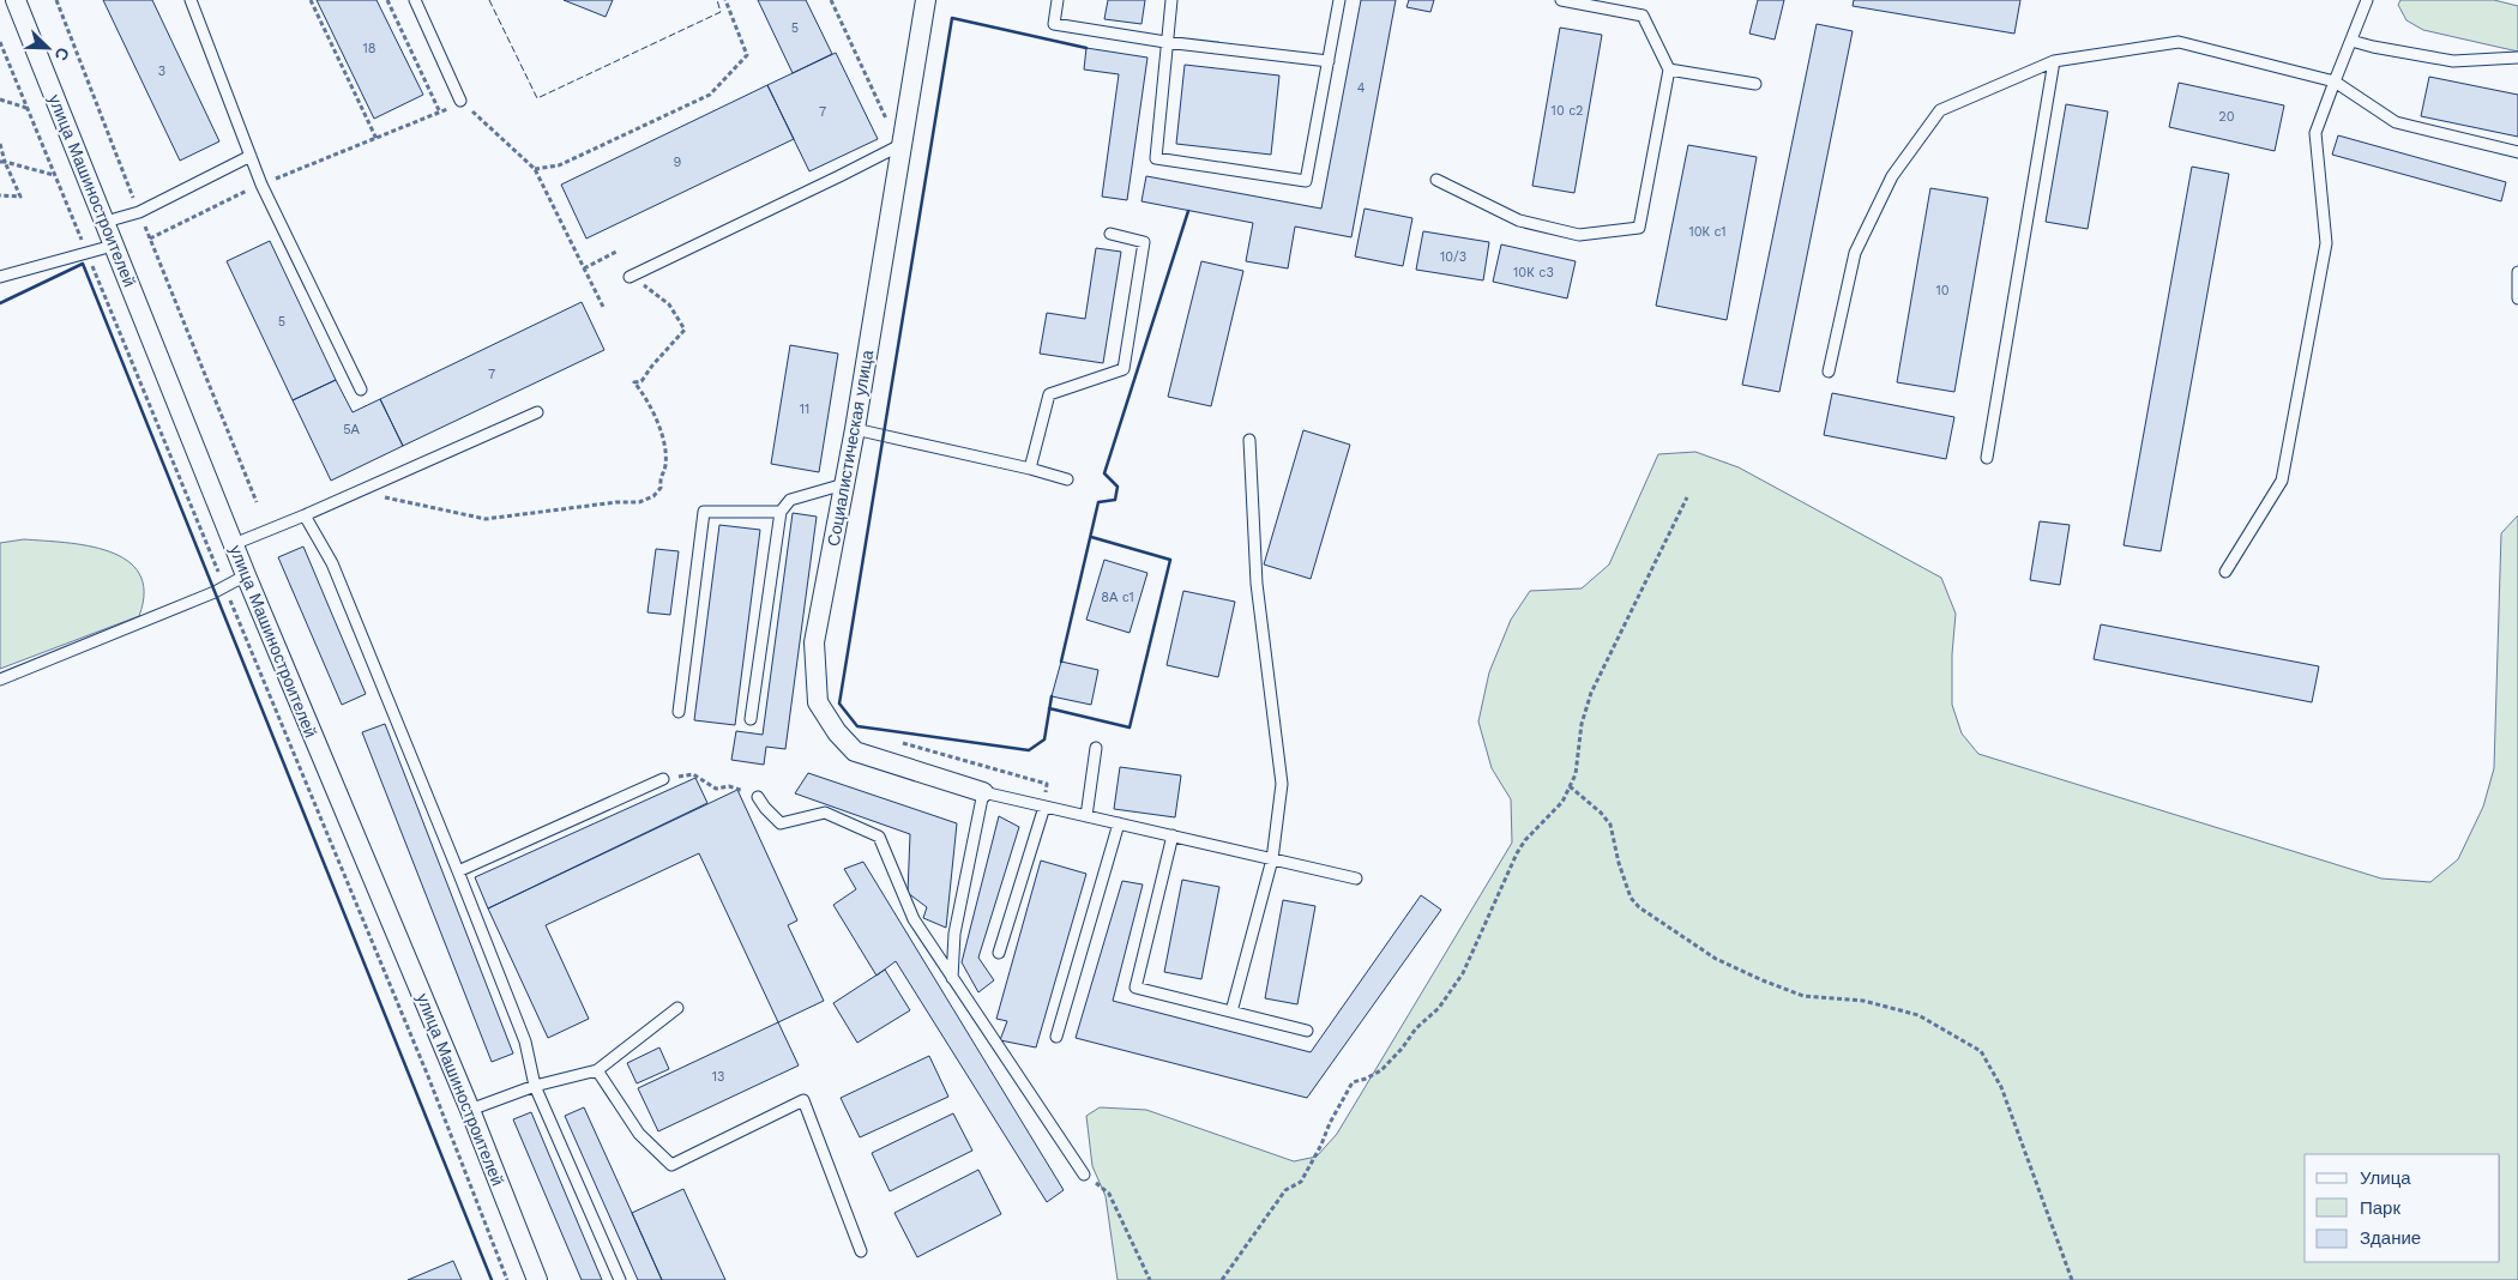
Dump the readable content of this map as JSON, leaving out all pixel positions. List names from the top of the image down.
{
  "streets": {
    "street": ["улица Машиностроителей", "Социалистическая улица"]
  },
  "house_numbers": [
    "5",
    "18",
    "3",
    "4",
    "10 с2",
    "7",
    "20",
    "9",
    "10К с1",
    "10/3",
    "10К c3",
    "10",
    "5",
    "7",
    "11",
    "5А",
    "8А с1",
    "13"
  ],
  "legend": ["Улица", "Парк", "Здание"],
  "north": "bottom right"
}
